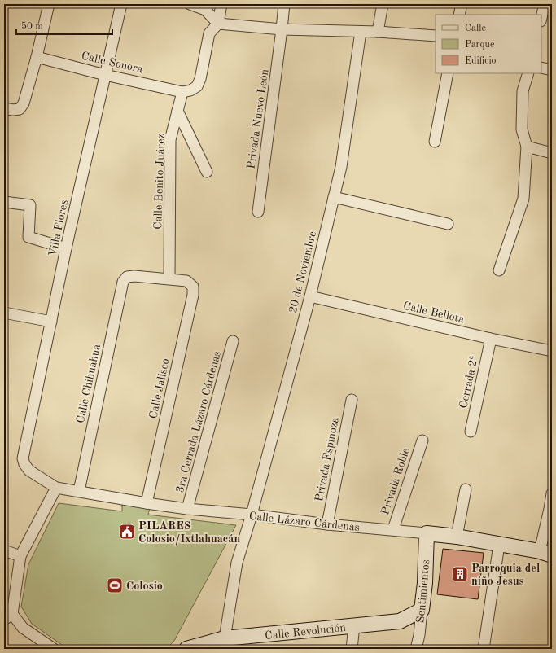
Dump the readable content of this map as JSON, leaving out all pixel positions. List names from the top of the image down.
{
  "streets": {
    "street": [
      "Calle Sonora",
      "Privada Nuevo León",
      "Calle Benito Juárez",
      "Villa Flores",
      "20 de Noviembre",
      "Calle Bellota",
      "Cerrada 2ª",
      "Calle Chihuahua",
      "Calle Jalisco",
      "3ra Cerrada Lázaro Cárdenas",
      "Privada Espinoza",
      "Privada Roble",
      "Calle Lázaro Cárdenas",
      "Sentimientos",
      "Calle Revolución"
    ]
  },
  "crossings": [
    ["Calle Sonora", "Calle Benito Juárez"],
    ["Calle Sonora", "Villa Flores"],
    ["Calle Benito Juárez", "Calle Chihuahua"],
    ["Calle Benito Juárez", "Calle Jalisco"],
    ["Villa Flores", "Calle Lázaro Cárdenas"],
    ["20 de Noviembre", "Calle Bellota"],
    ["20 de Noviembre", "Calle Lázaro Cárdenas"],
    ["20 de Noviembre", "Calle Revolución"],
    ["Calle Bellota", "Cerrada 2ª"],
    ["Calle Chihuahua", "Calle Jalisco"],
    ["Calle Chihuahua", "Calle Lázaro Cárdenas"],
    ["Calle Jalisco", "Calle Lázaro Cárdenas"],
    ["3ra Cerrada Lázaro Cárdenas", "Calle Lázaro Cárdenas"],
    ["Privada Espinoza", "Calle Lázaro Cárdenas"],
    ["Privada Roble", "Calle Lázaro Cárdenas"],
    ["Calle Lázaro Cárdenas", "Sentimientos"],
    ["Sentimientos", "Calle Revolución"]
  ],
  "places": {
    "public building": ["PILARES Colosio/Ixtlahuacán"],
    "building": ["Parroquia del niño Jesus"],
    "sports": ["Colosio"]
  },
  "legend": ["Calle", "Parque", "Edificio"],
  "scale_bar": "50 m"
}
